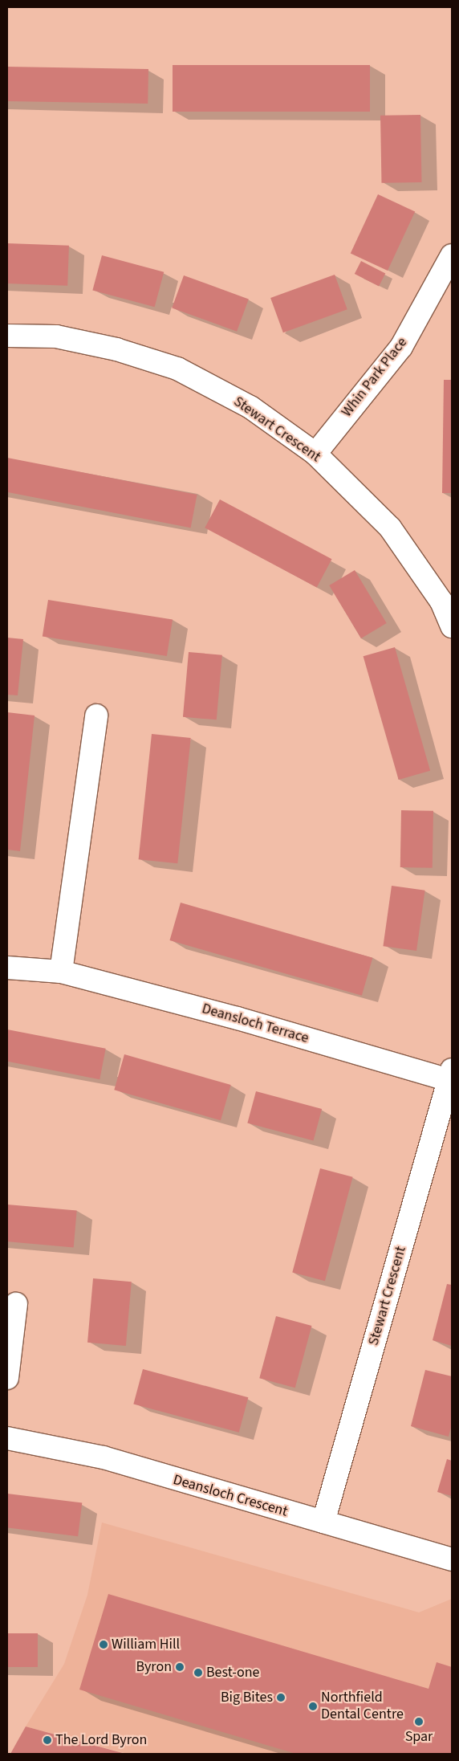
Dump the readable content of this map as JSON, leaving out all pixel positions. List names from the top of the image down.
{
  "streets": {
    "street": [
      "Whin Park Place",
      "Stewart Crescent",
      "Deansloch Terrace",
      "Deansloch Crescent"
    ]
  },
  "crossings": [
    ["Whin Park Place", "Stewart Crescent"],
    ["Stewart Crescent", "Deansloch Terrace"],
    ["Stewart Crescent", "Deansloch Crescent"]
  ],
  "places": [
    "William Hill",
    "Byron",
    "Best-one",
    "Big Bites",
    "Northfield Dental Centre",
    "Spar",
    "The Lord Byron"
  ]
}
